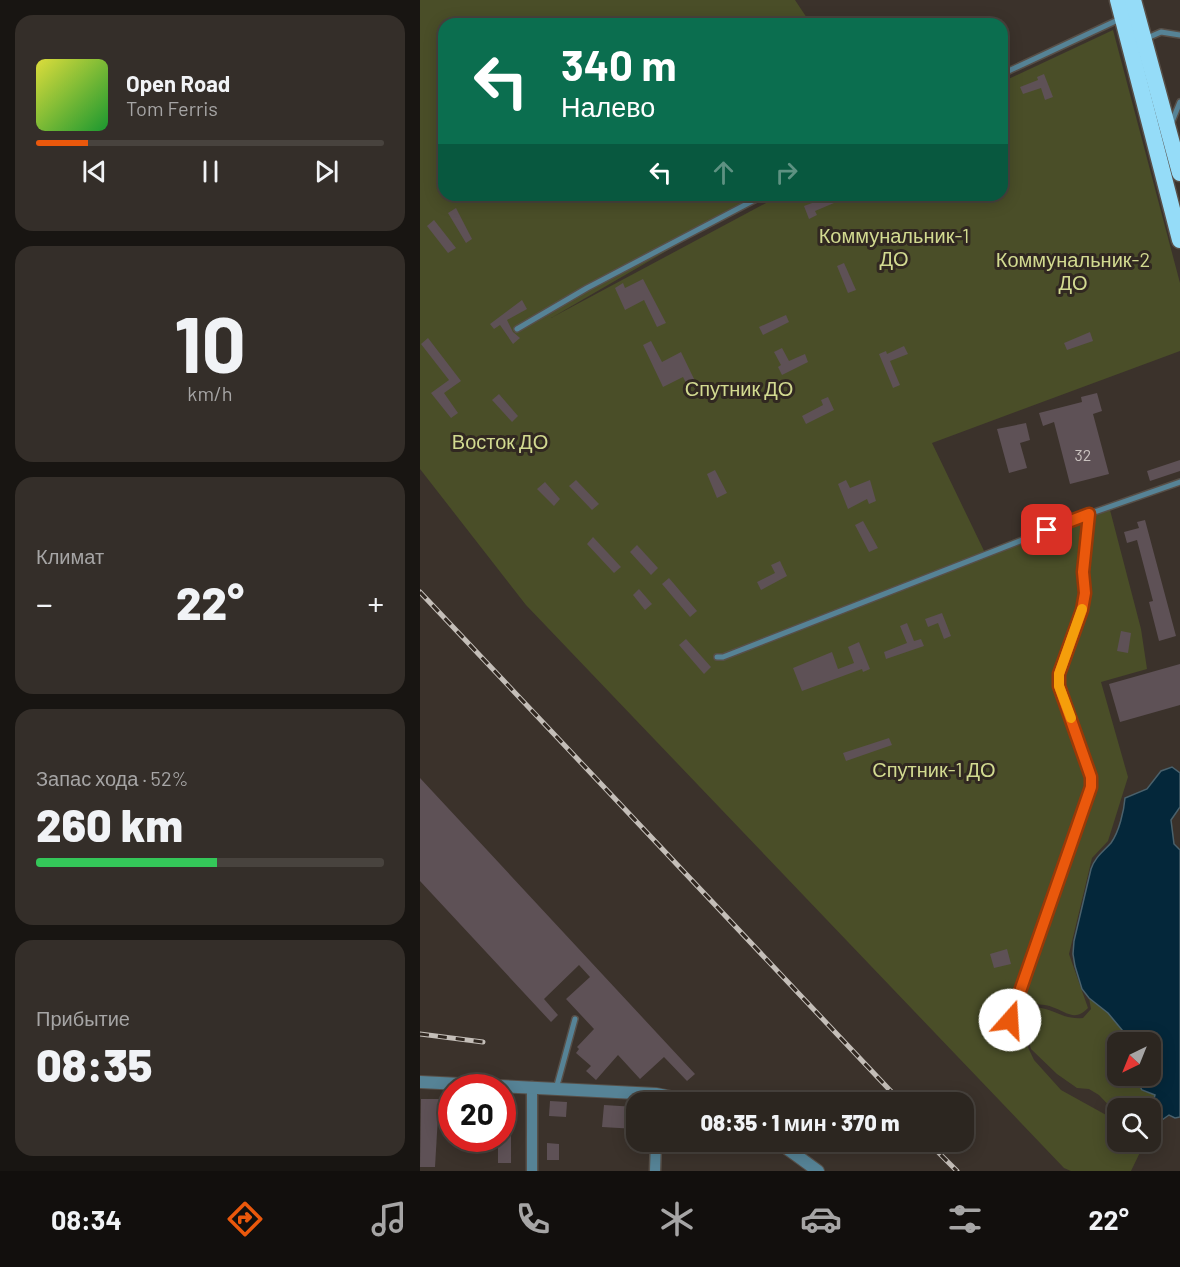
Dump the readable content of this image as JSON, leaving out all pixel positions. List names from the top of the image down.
{
  "parks": [
    "Коммунальник-1 ДО",
    "Коммунальник-2 ДО",
    "Спутник ДО",
    "Восток ДО",
    "Спутник-1 ДО"
  ],
  "house_numbers": ["32"],
  "north": "bottom left",
  "page": {
    "turn": ["340 m", "Налево"],
    "song": ["Open Road", "Tom Ferris"],
    "tile": [
      ["10", "km/h"],
      "Климат",
      ["Запас хода · 52%", "260 km"],
      ["Прибытие", "08:35"]
    ],
    "heat": ["−", "22°", "+"],
    "limit": "20",
    "trip": "08:35 · 1 мин · 370 m",
    "tabs": ["08:34", "22°"]
  }
}
